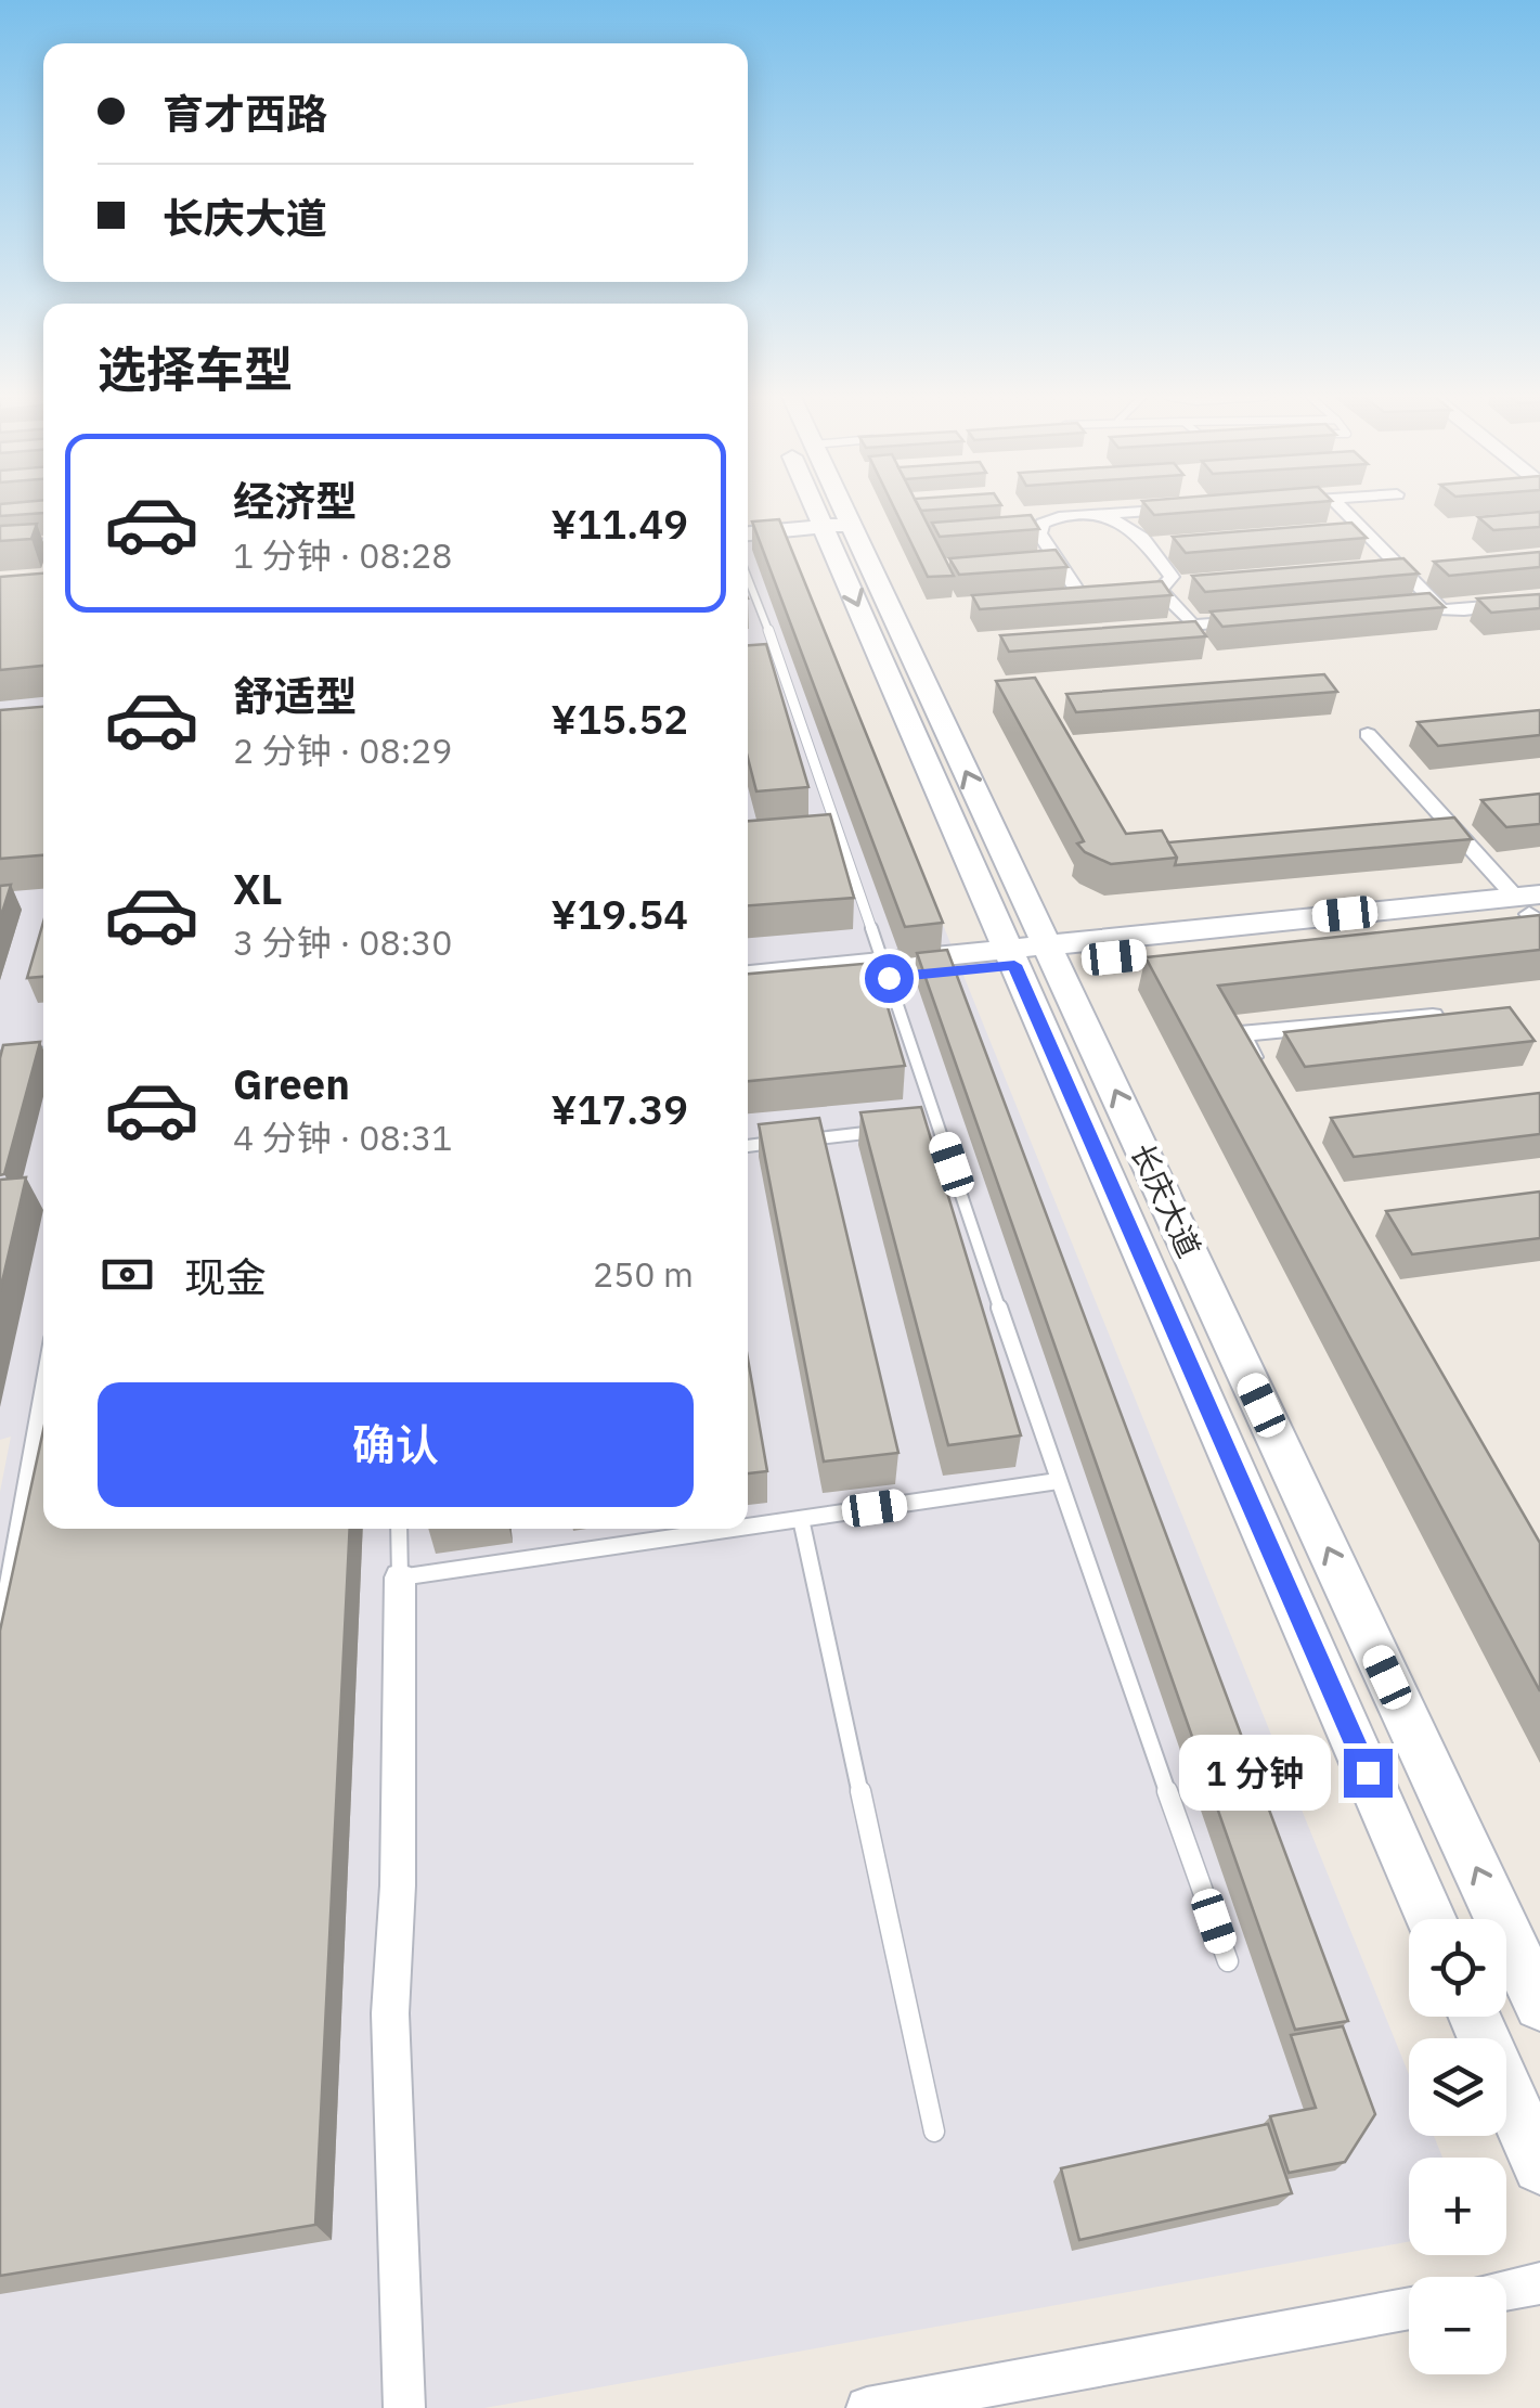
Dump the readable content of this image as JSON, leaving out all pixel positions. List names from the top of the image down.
{
  "streets": {
    "main road": ["长庆大道"]
  },
  "page": {
    "banner": ["育才西路", "长庆大道"],
    "heading": "选择车型",
    "list": [
      {
        "name": "经济型",
        "note": "1 分钟 · 08:28",
        "value": "¥11.49"
      },
      {
        "name": "舒适型",
        "note": "2 分钟 · 08:29",
        "value": "¥15.52"
      },
      {
        "name": "XL",
        "note": "3 分钟 · 08:30",
        "value": "¥19.54"
      },
      {
        "name": "Green",
        "note": "4 分钟 · 08:31",
        "value": "¥17.39"
      }
    ],
    "pay": ["现金", "250 m"],
    "buttons": "确认",
    "bubble": "1 分钟",
    "map_buttons": ["+", "−"]
  }
}
